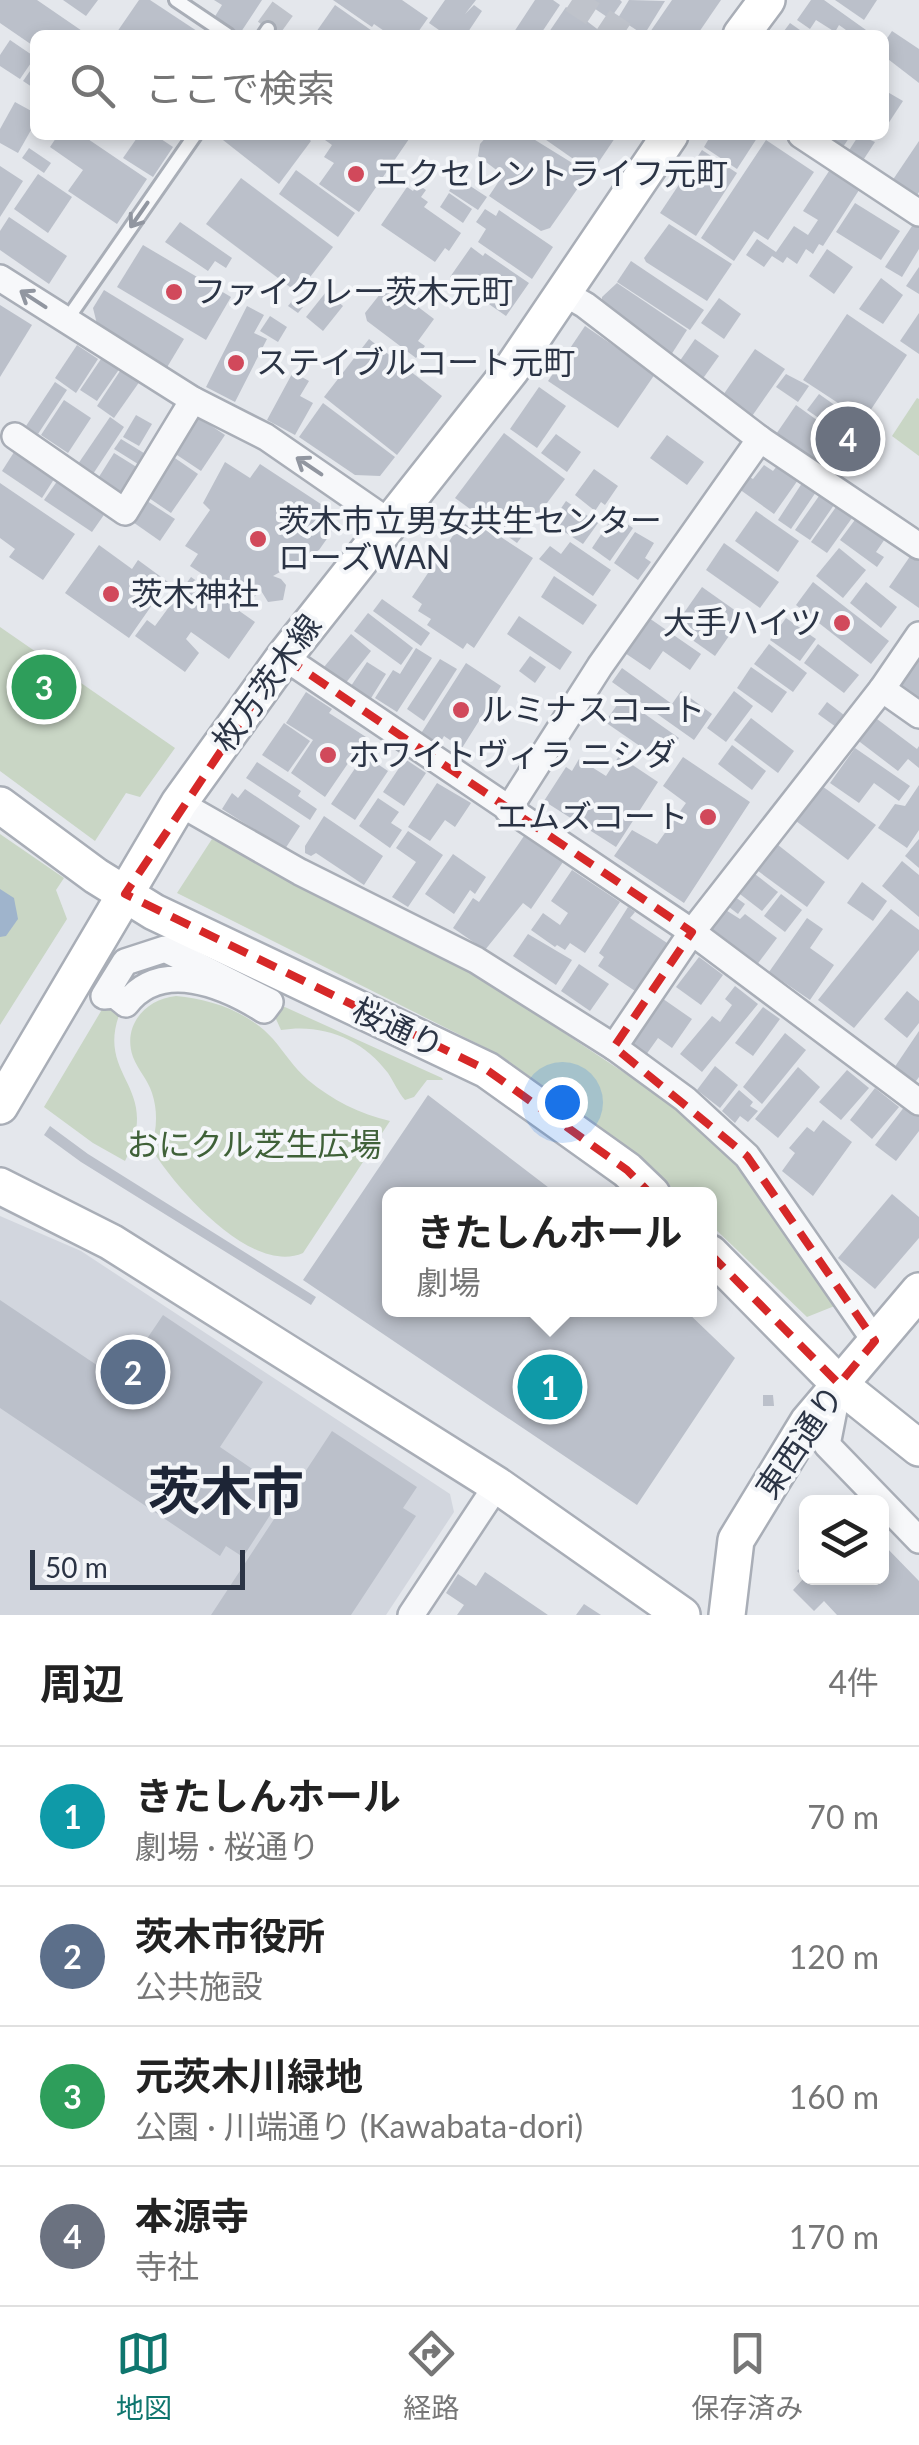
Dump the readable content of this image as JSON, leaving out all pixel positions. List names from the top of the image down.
{
  "streets": {
    "street": ["枚方茨木線", "桜通り", "東西通り"]
  },
  "crossings": [
    ["枚方茨木線", "桜通り"]
  ],
  "districts": ["茨木市"],
  "parks": ["おにクル芝生広場"],
  "places": [
    "エクセレントライフ元町",
    "ファイクレー茨木元町",
    "ステイブルコート元町",
    "茨木市立男女共生センター ローズWAN",
    "茨木神社",
    "大手ハイツ",
    "ルミナスコート",
    "ホワイトヴィラ ニシダ",
    "エムズコート"
  ],
  "scale_bar": "50 m",
  "page": {
    "search": "ここで検索",
    "pins": [
      "4",
      "3",
      "2",
      "1"
    ],
    "popup": ["きたしんホール", "劇場"],
    "scale": "50 m",
    "heading": ["周辺", "4件"],
    "list": [
      {
        "mark": "1",
        "name": "きたしんホール",
        "note": "劇場 · 桜通り",
        "value": "70 m"
      },
      {
        "mark": "2",
        "name": "茨木市役所",
        "note": "公共施設",
        "value": "120 m"
      },
      {
        "mark": "3",
        "name": "元茨木川緑地",
        "note": "公園 · 川端通り (Kawabata-dori)",
        "value": "160 m"
      },
      {
        "mark": "4",
        "name": "本源寺",
        "note": "寺社",
        "value": "170 m"
      }
    ],
    "nav": ["地図", "経路", "保存済み"]
  }
}
